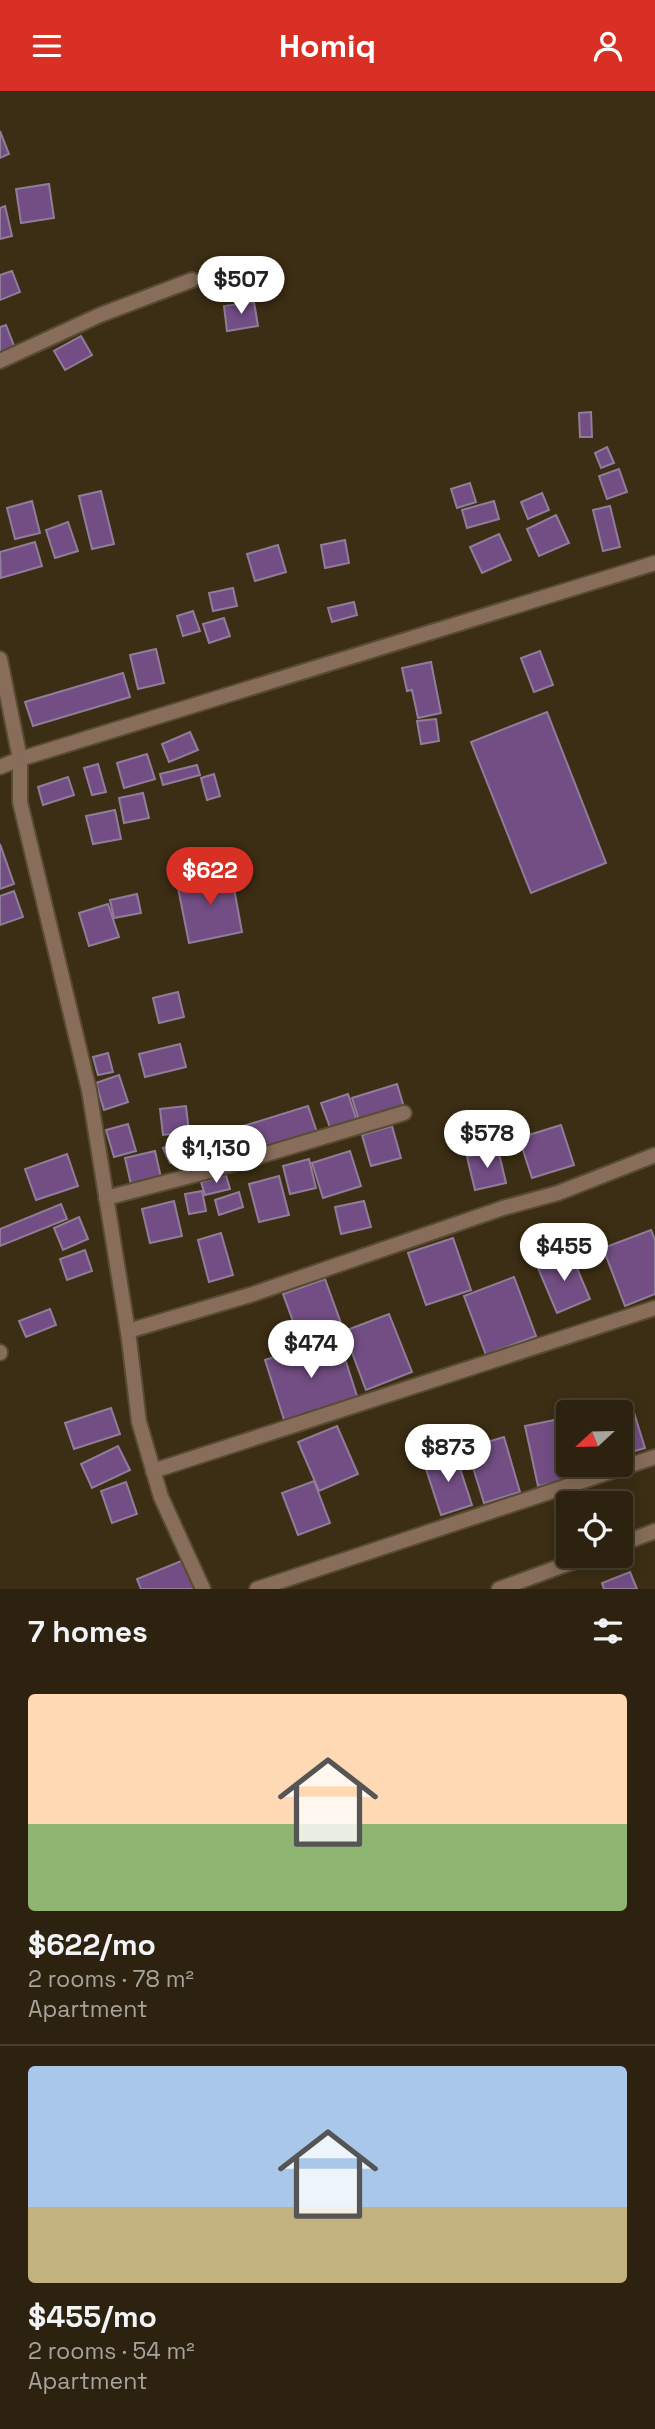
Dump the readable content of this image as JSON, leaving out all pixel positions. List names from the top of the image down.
{
  "north": "left",
  "page": {
    "header": "Homiq",
    "price": [
      "$507",
      "$622",
      "$578",
      "$1,130",
      "$455",
      "$474",
      "$873"
    ],
    "heading": "7 homes",
    "list": [
      {
        "name": "$622/mo",
        "note": "2 rooms · 78 m² · Apartment"
      },
      {
        "name": "$455/mo",
        "note": "2 rooms · 54 m² · Apartment"
      }
    ]
  }
}
